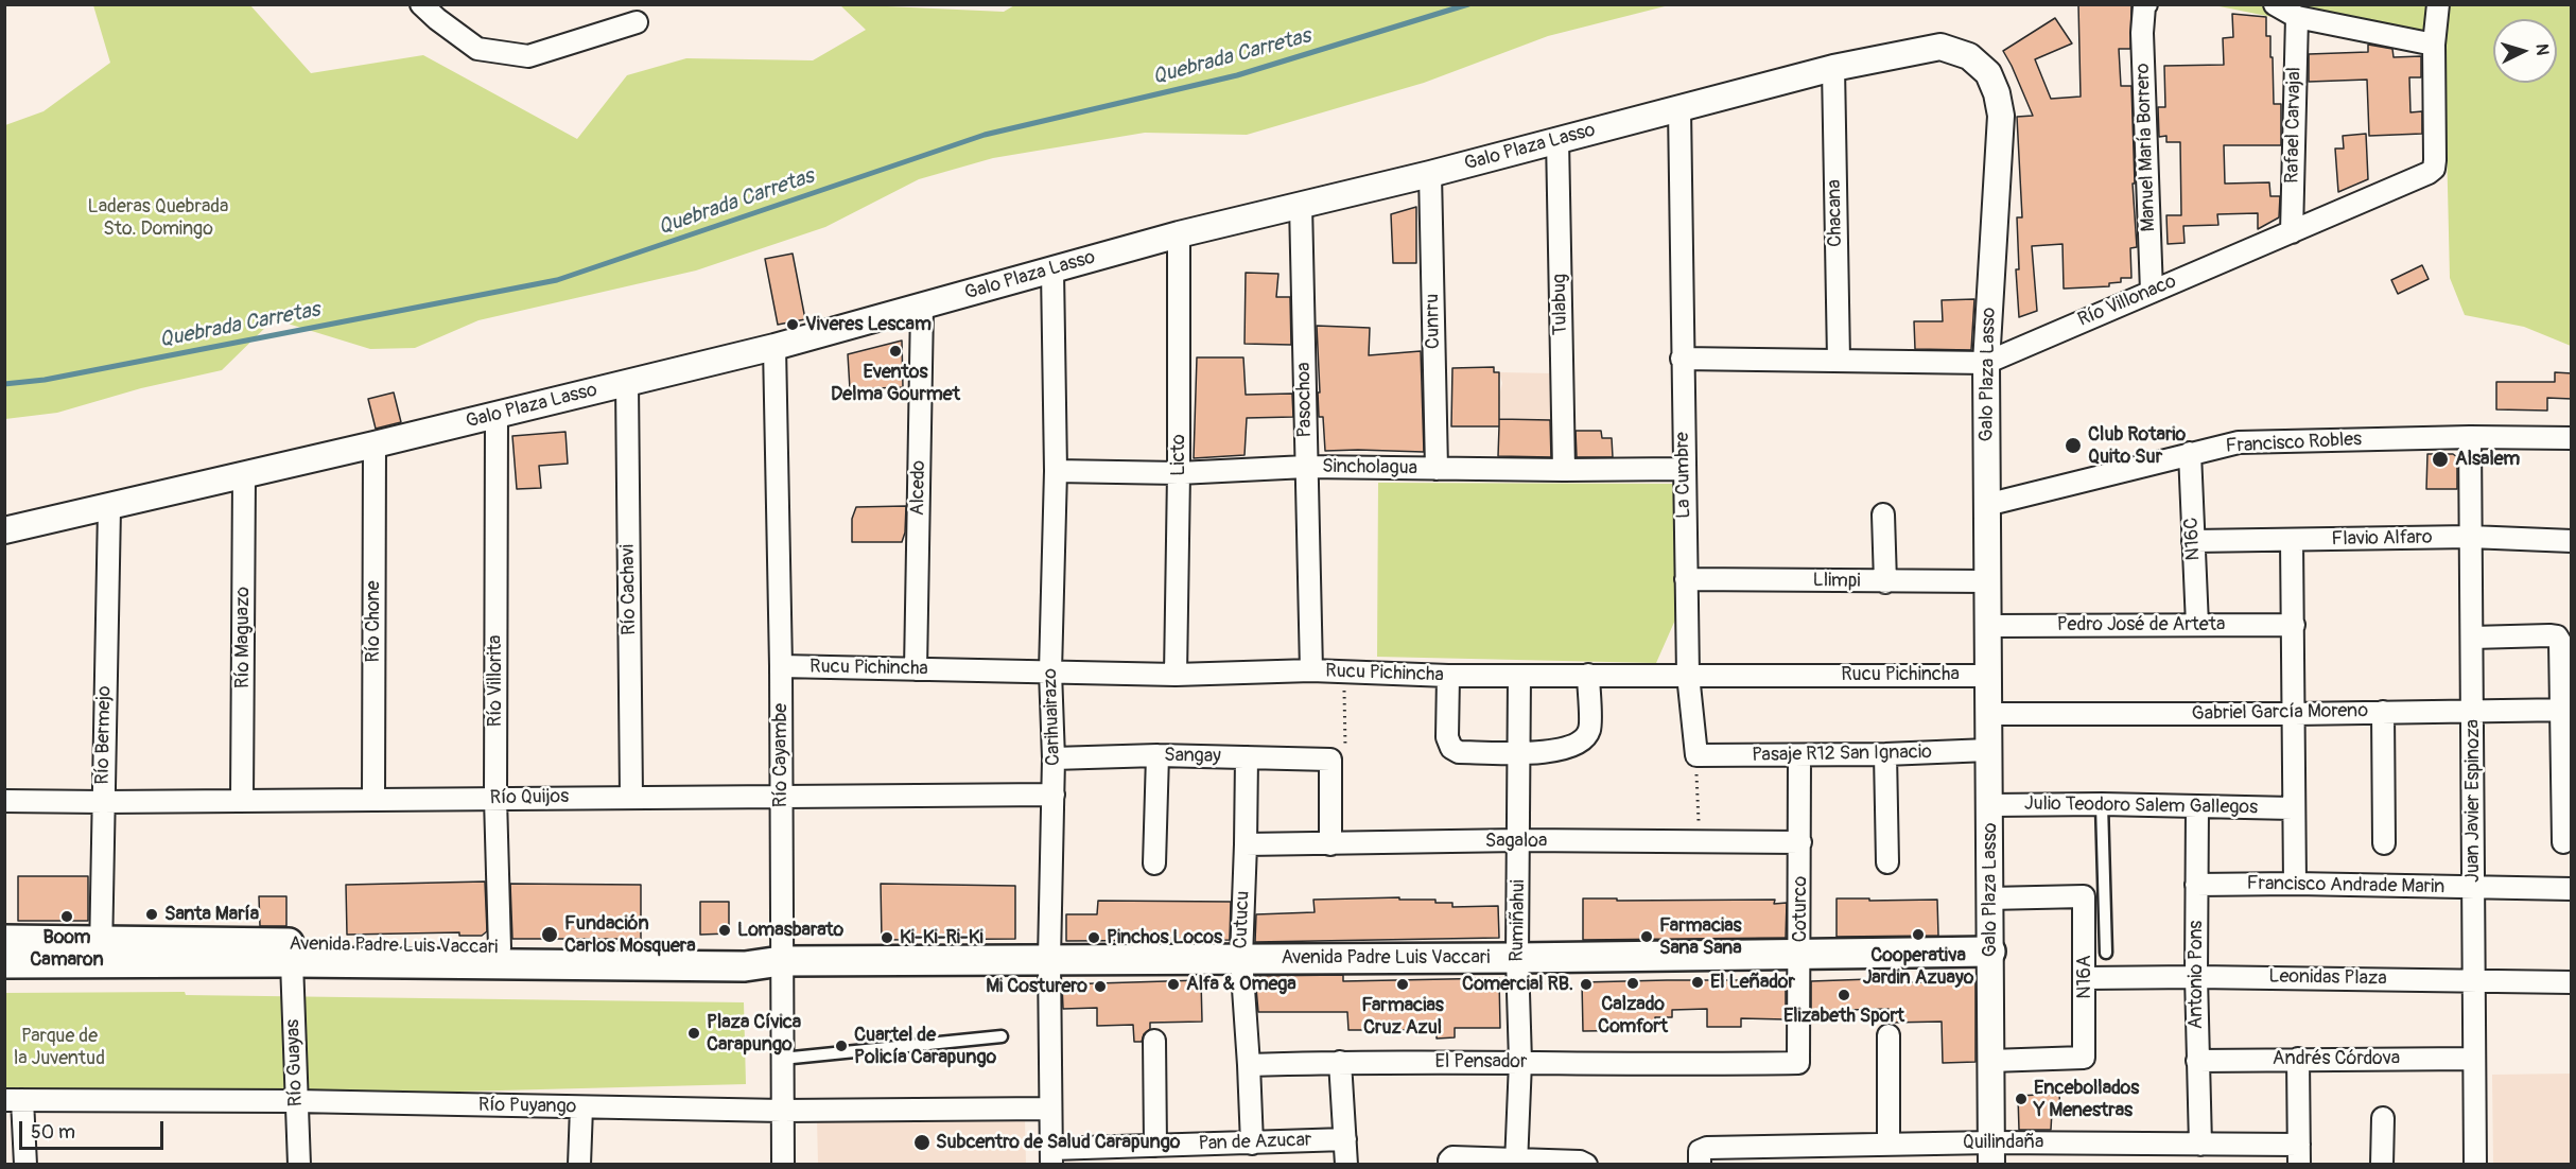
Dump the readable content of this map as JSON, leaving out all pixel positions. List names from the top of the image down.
{
  "streets": {
    "main road": ["Avenida Padre Luis Vaccari"],
    "street": [
      "Rafael Carvajal",
      "Galo Plaza Lasso",
      "Manuel María Borrero",
      "Chacana",
      "Río Villonaco",
      "Tulabug",
      "Cunrru",
      "Pasochoa",
      "Francisco Robles",
      "Licto",
      "Sincholagua",
      "La Cumbre",
      "Alcedo",
      "N16C",
      "Flavio Alfaro",
      "Llimpi",
      "Río Cachavi",
      "Río Chone",
      "Pedro José de Arteta",
      "Río Maguazo",
      "Rucu Pichincha",
      "Río Villorita",
      "Gabriel García Moreno",
      "Carihuairazo",
      "Río Bermejo",
      "Pasaje R12 San Ignacio",
      "Río Cayambe",
      "Sangay",
      "Río Quijos",
      "Juan Javier Espinoza",
      "Julio Teodoro Salem Gallegos",
      "Sagaloa",
      "Francisco Andrade Marin",
      "Coturco",
      "Cutucu",
      "Rumiñahui",
      "Antonio Pons",
      "N16A",
      "Leonidas Plaza",
      "Andrés Córdova",
      "El Pensador",
      "Río Guayas",
      "Río Puyango",
      "Pan de Azucar",
      "Quilindaña"
    ]
  },
  "crossings": [
    ["Rafael Carvajal", "Río Villonaco"],
    ["Galo Plaza Lasso", "Chacana"],
    ["Galo Plaza Lasso", "Río Villonaco"],
    ["Galo Plaza Lasso", "Tulabug"],
    ["Galo Plaza Lasso", "Cunrru"],
    ["Galo Plaza Lasso", "Pasochoa"],
    ["Galo Plaza Lasso", "Francisco Robles"],
    ["Galo Plaza Lasso", "Licto"],
    ["Galo Plaza Lasso", "La Cumbre"],
    ["Galo Plaza Lasso", "Alcedo"],
    ["Galo Plaza Lasso", "Llimpi"],
    ["Galo Plaza Lasso", "Río Cachavi"],
    ["Galo Plaza Lasso", "Río Chone"],
    ["Galo Plaza Lasso", "Pedro José de Arteta"],
    ["Galo Plaza Lasso", "Río Maguazo"],
    ["Galo Plaza Lasso", "Rucu Pichincha"],
    ["Galo Plaza Lasso", "Río Villorita"],
    ["Galo Plaza Lasso", "Gabriel García Moreno"],
    ["Galo Plaza Lasso", "Carihuairazo"],
    ["Galo Plaza Lasso", "Río Bermejo"],
    ["Galo Plaza Lasso", "Pasaje R12 San Ignacio"],
    ["Galo Plaza Lasso", "Río Cayambe"],
    ["Galo Plaza Lasso", "Julio Teodoro Salem Gallegos"],
    ["Galo Plaza Lasso", "Avenida Padre Luis Vaccari"],
    ["Galo Plaza Lasso", "N16A"],
    ["Galo Plaza Lasso", "Quilindaña"],
    ["Manuel María Borrero", "Río Villonaco"],
    ["Chacana", "Río Villonaco"],
    ["Río Villonaco", "La Cumbre"],
    ["Tulabug", "Sincholagua"],
    ["Cunrru", "Sincholagua"],
    ["Pasochoa", "Sincholagua"],
    ["Pasochoa", "Rucu Pichincha"],
    ["Francisco Robles", "N16C"],
    ["Francisco Robles", "Juan Javier Espinoza"],
    ["Licto", "Sincholagua"],
    ["Licto", "Rucu Pichincha"],
    ["Sincholagua", "La Cumbre"],
    ["Sincholagua", "Carihuairazo"],
    ["La Cumbre", "Llimpi"],
    ["La Cumbre", "Rucu Pichincha"],
    ["La Cumbre", "Pasaje R12 San Ignacio"],
    ["Alcedo", "Rucu Pichincha"],
    ["N16C", "Flavio Alfaro"],
    ["N16C", "Pedro José de Arteta"],
    ["Flavio Alfaro", "Juan Javier Espinoza"],
    ["Río Cachavi", "Río Quijos"],
    ["Río Chone", "Río Quijos"],
    ["Río Maguazo", "Río Quijos"],
    ["Rucu Pichincha", "Carihuairazo"],
    ["Rucu Pichincha", "Río Cayambe"],
    ["Rucu Pichincha", "Rumiñahui"],
    ["Río Villorita", "Río Quijos"],
    ["Río Villorita", "Avenida Padre Luis Vaccari"],
    ["Gabriel García Moreno", "Juan Javier Espinoza"],
    ["Carihuairazo", "Sangay"],
    ["Carihuairazo", "Río Quijos"],
    ["Carihuairazo", "Avenida Padre Luis Vaccari"],
    ["Carihuairazo", "Río Puyango"],
    ["Carihuairazo", "Pan de Azucar"],
    ["Río Bermejo", "Río Quijos"],
    ["Río Bermejo", "Avenida Padre Luis Vaccari"],
    ["Pasaje R12 San Ignacio", "Coturco"],
    ["Río Cayambe", "Río Quijos"],
    ["Río Cayambe", "Avenida Padre Luis Vaccari"],
    ["Río Cayambe", "Río Puyango"],
    ["Sangay", "Cutucu"],
    ["Juan Javier Espinoza", "Francisco Andrade Marin"],
    ["Juan Javier Espinoza", "Leonidas Plaza"],
    ["Juan Javier Espinoza", "Andrés Córdova"],
    ["Julio Teodoro Salem Gallegos", "Antonio Pons"],
    ["Sagaloa", "Coturco"],
    ["Sagaloa", "Cutucu"],
    ["Sagaloa", "Rumiñahui"],
    ["Francisco Andrade Marin", "Antonio Pons"],
    ["Coturco", "Avenida Padre Luis Vaccari"],
    ["Coturco", "El Pensador"],
    ["Cutucu", "Avenida Padre Luis Vaccari"],
    ["Rumiñahui", "Avenida Padre Luis Vaccari"],
    ["Rumiñahui", "El Pensador"],
    ["Avenida Padre Luis Vaccari", "Río Guayas"],
    ["Antonio Pons", "Leonidas Plaza"],
    ["Antonio Pons", "Andrés Córdova"],
    ["Antonio Pons", "Quilindaña"],
    ["N16A", "Leonidas Plaza"],
    ["Río Guayas", "Río Puyango"]
  ],
  "water": ["Quebrada Carretas"],
  "parks": ["Laderas Quebrada Sto. Domingo", "Parque de la Juventud"],
  "places": [
    "Viveres Lescam",
    "Eventos Delma Gourmet",
    "Club Rotario Quito Sur",
    "Alsalem",
    "Santa María",
    "Boom Camaron",
    "Lomasbarato",
    "Fundación Carlos Mosquera",
    "Cooperativa Jardin Azuayo",
    "Farmacias Sana Sana",
    "Ki-Ki-Ri-Ki",
    "Pinchos Locos",
    "El Leñador",
    "Calzado Comfort",
    "Alfa & Omega",
    "Farmacias Cruz Azul",
    "Comercial RB.",
    "Mi Costurero",
    "Elizabeth Sport",
    "Plaza Cívica Carapungo",
    "Cuartel de Policía Carapungo",
    "Encebollados Y Menestras",
    "Subcentro de Salud Carapungo"
  ],
  "scale_bar": "50 m",
  "north": "right"
}
